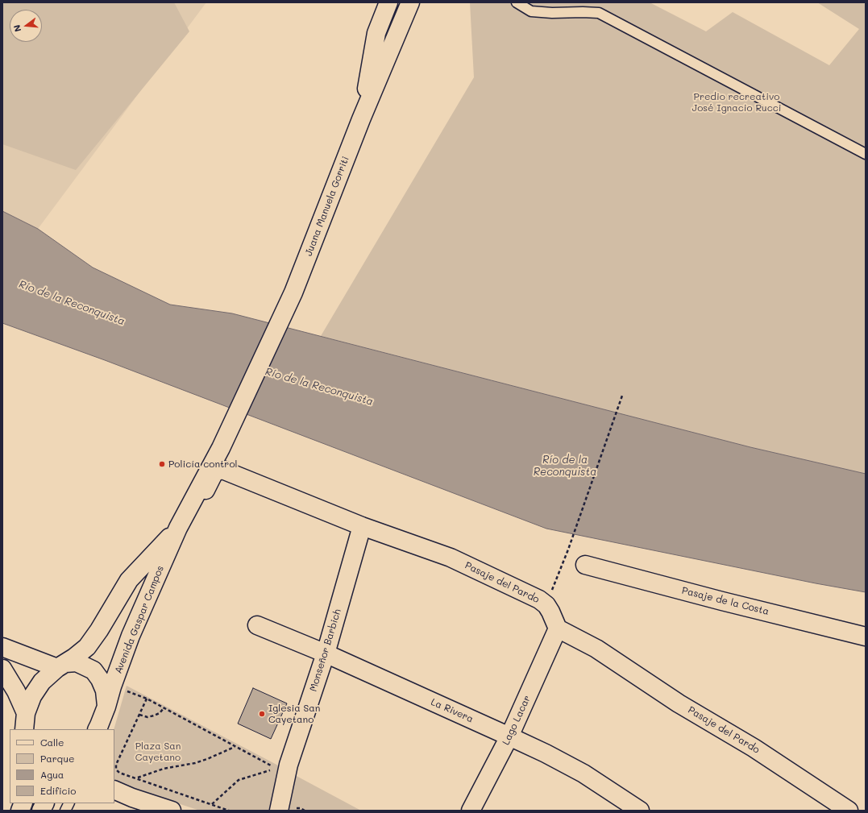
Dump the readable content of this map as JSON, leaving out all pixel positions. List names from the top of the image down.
{
  "streets": {
    "street": [
      "Juana Manuela Gorriti",
      "Pasaje del Pardo",
      "Pasaje de la Costa",
      "Avenida Gaspar Campos",
      "Monseñor Barbich",
      "La Rivera",
      "Lago Lacar"
    ]
  },
  "crossings": [
    ["Juana Manuela Gorriti", "Avenida Gaspar Campos"],
    ["Pasaje del Pardo", "Avenida Gaspar Campos"],
    ["Pasaje del Pardo", "Monseñor Barbich"],
    ["Pasaje del Pardo", "Lago Lacar"],
    ["Monseñor Barbich", "La Rivera"],
    ["La Rivera", "Lago Lacar"]
  ],
  "water": ["Río de la Reconquista"],
  "parks": ["Predio recreativo José Ignacio Rucci", "Plaza San Cayetano"],
  "places": ["Policía control", "Iglesia San Cayetano"],
  "legend": [
    "Calle",
    "Parque",
    "Agua",
    "Edificio"
  ],
  "north": "left"
}
